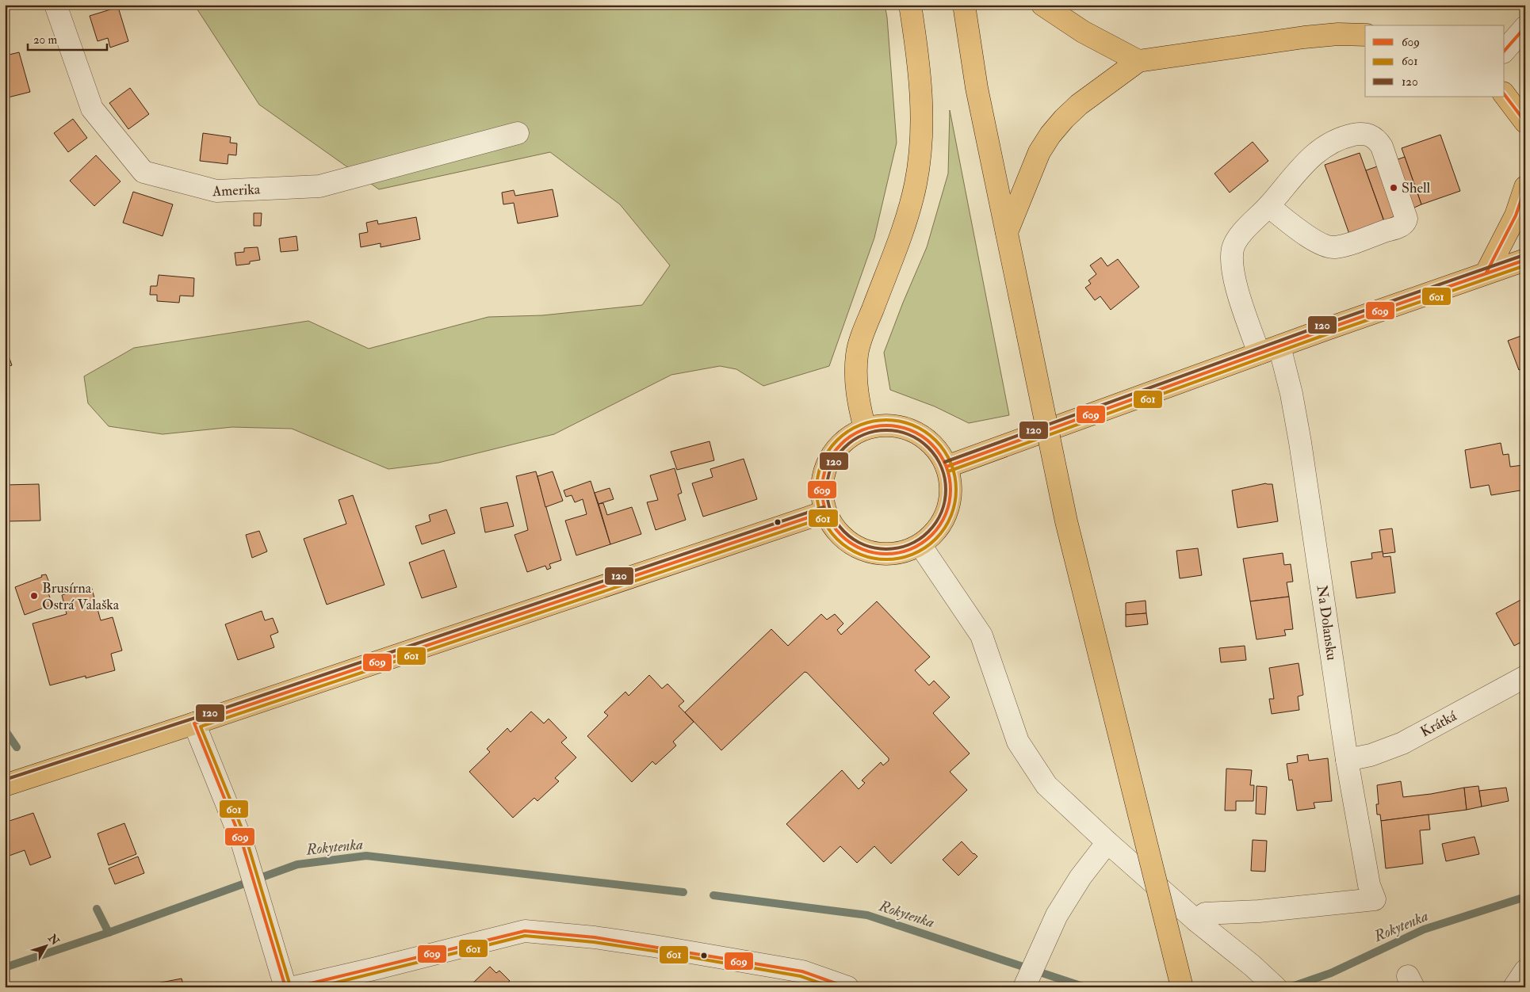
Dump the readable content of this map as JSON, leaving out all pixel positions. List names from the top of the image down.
{
  "streets": {
    "street": ["Amerika", "Na Dolansku", "Krátká"]
  },
  "crossings": [
    ["Na Dolansku", "Krátká"]
  ],
  "water": ["Rokytenka"],
  "places": ["Shell", "Brusírna Ostrá Valaška"],
  "lines": ["transit line 609", "transit line 120", "transit line 601"],
  "legend": ["609", "601", "120"],
  "scale_bar": "20 m",
  "north": "top right"
}
